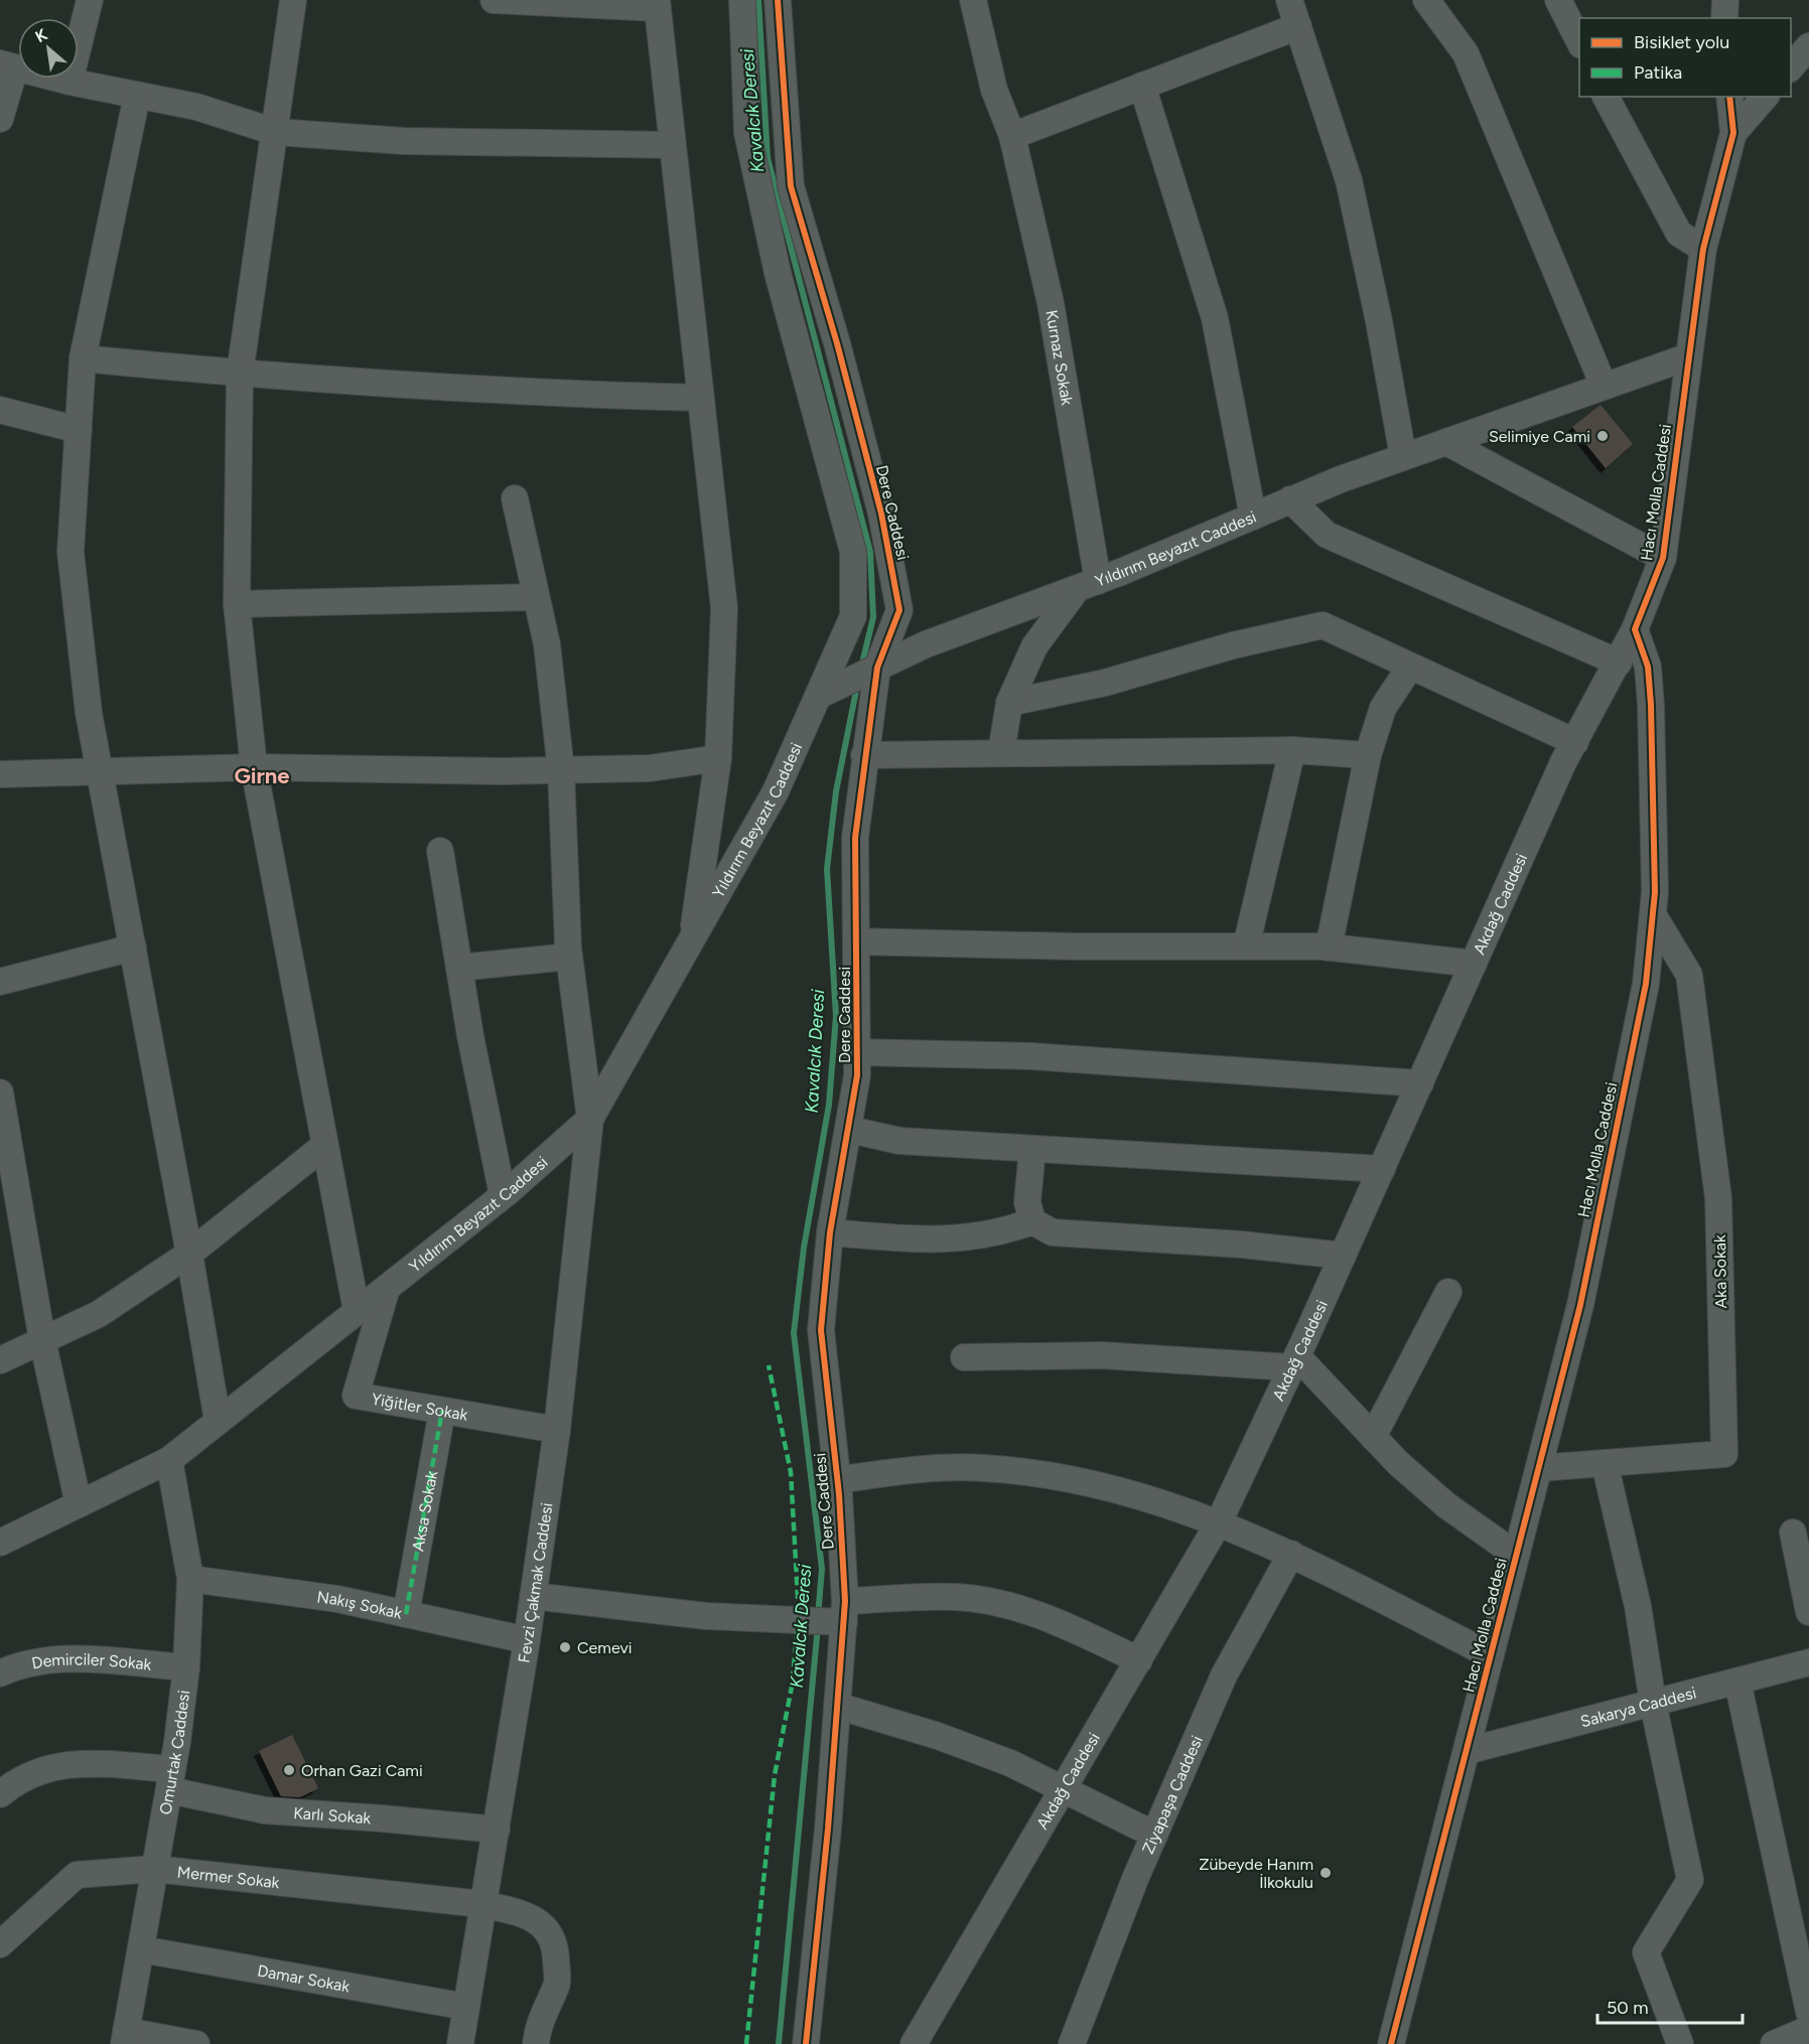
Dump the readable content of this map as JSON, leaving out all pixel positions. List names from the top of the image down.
{
  "streets": {
    "street": [
      "Kurnaz Sokak",
      "Hacı Molla Caddesi",
      "Dere Caddesi",
      "Yıldırım Beyazıt Caddesi",
      "Akdağ Caddesi",
      "Aka Sokak",
      "Yiğitler Sokak",
      "Aksa Sokak",
      "Fevzi Çakmak Caddesi",
      "Nakış Sokak",
      "Demirciler Sokak",
      "Sakarya Caddesi",
      "Omurtak Caddesi",
      "Ziyapaşa Caddesi",
      "Karlı Sokak",
      "Mermer Sokak",
      "Damar Sokak"
    ]
  },
  "crossings": [
    ["Kurnaz Sokak", "Yıldırım Beyazıt Caddesi"],
    ["Hacı Molla Caddesi", "Yıldırım Beyazıt Caddesi"],
    ["Hacı Molla Caddesi", "Akdağ Caddesi"],
    ["Hacı Molla Caddesi", "Aka Sokak"],
    ["Hacı Molla Caddesi", "Sakarya Caddesi"],
    ["Dere Caddesi", "Yıldırım Beyazıt Caddesi"],
    ["Yıldırım Beyazıt Caddesi", "Yiğitler Sokak"],
    ["Yıldırım Beyazıt Caddesi", "Fevzi Çakmak Caddesi"],
    ["Yıldırım Beyazıt Caddesi", "Omurtak Caddesi"],
    ["Yiğitler Sokak", "Aksa Sokak"],
    ["Yiğitler Sokak", "Fevzi Çakmak Caddesi"],
    ["Aksa Sokak", "Nakış Sokak"],
    ["Fevzi Çakmak Caddesi", "Nakış Sokak"],
    ["Fevzi Çakmak Caddesi", "Karlı Sokak"],
    ["Fevzi Çakmak Caddesi", "Mermer Sokak"],
    ["Fevzi Çakmak Caddesi", "Damar Sokak"],
    ["Nakış Sokak", "Omurtak Caddesi"],
    ["Demirciler Sokak", "Omurtak Caddesi"],
    ["Omurtak Caddesi", "Karlı Sokak"],
    ["Omurtak Caddesi", "Mermer Sokak"],
    ["Omurtak Caddesi", "Damar Sokak"]
  ],
  "districts": ["Girne"],
  "water": ["Kavalcık Deresi"],
  "places": [
    "Selimiye Cami",
    "Cemevi",
    "Orhan Gazi Cami",
    "Zübeyde Hanım İlkokulu"
  ],
  "legend": ["Bisiklet yolu", "Patika"],
  "scale_bar": "50 m",
  "north": "top left"
}
